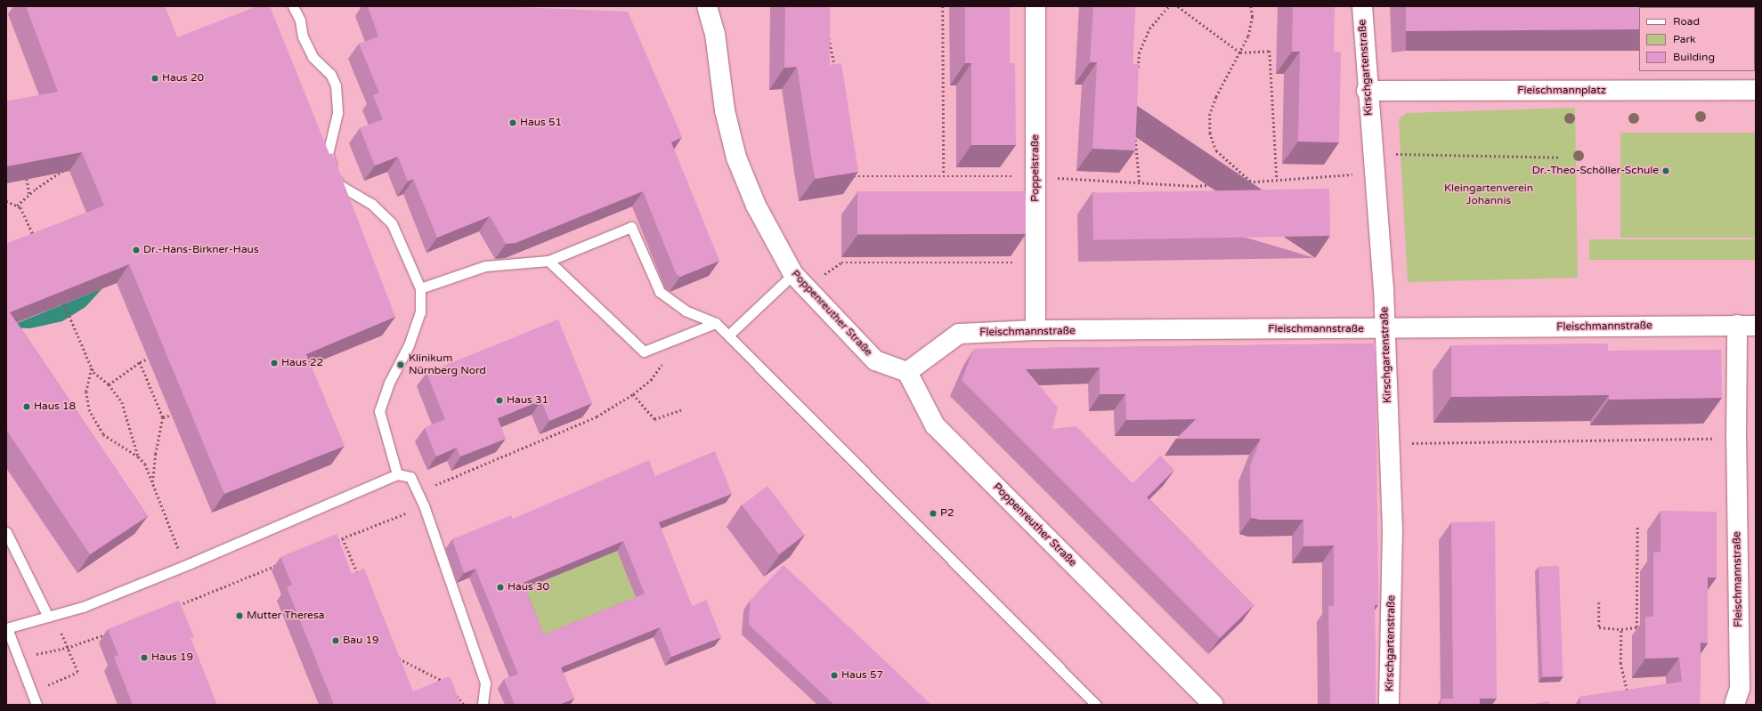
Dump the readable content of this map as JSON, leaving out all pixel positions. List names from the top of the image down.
{
  "streets": {
    "street": [
      "Kirschgartenstraße",
      "Fleischmannplatz",
      "Poppelstraße",
      "Poppenreuther Straße",
      "Fleischmannstraße"
    ]
  },
  "crossings": [
    ["Kirschgartenstraße", "Fleischmannplatz"],
    ["Kirschgartenstraße", "Fleischmannstraße"],
    ["Poppelstraße", "Fleischmannstraße"],
    ["Poppenreuther Straße", "Fleischmannstraße"]
  ],
  "parks": ["Kleingartenverein Johannis"],
  "places": [
    "Haus 20",
    "Haus 51",
    "Dr.-Theo-Schöller-Schule",
    "Dr.-Hans-Birkner-Haus",
    "Haus 22",
    "Klinikum Nürnberg Nord",
    "Haus 31",
    "Haus 18",
    "P2",
    "Haus 30",
    "Mutter Theresa",
    "Bau 19",
    "Haus 19",
    "Haus 57"
  ],
  "legend": ["Road", "Park", "Building"]
}
